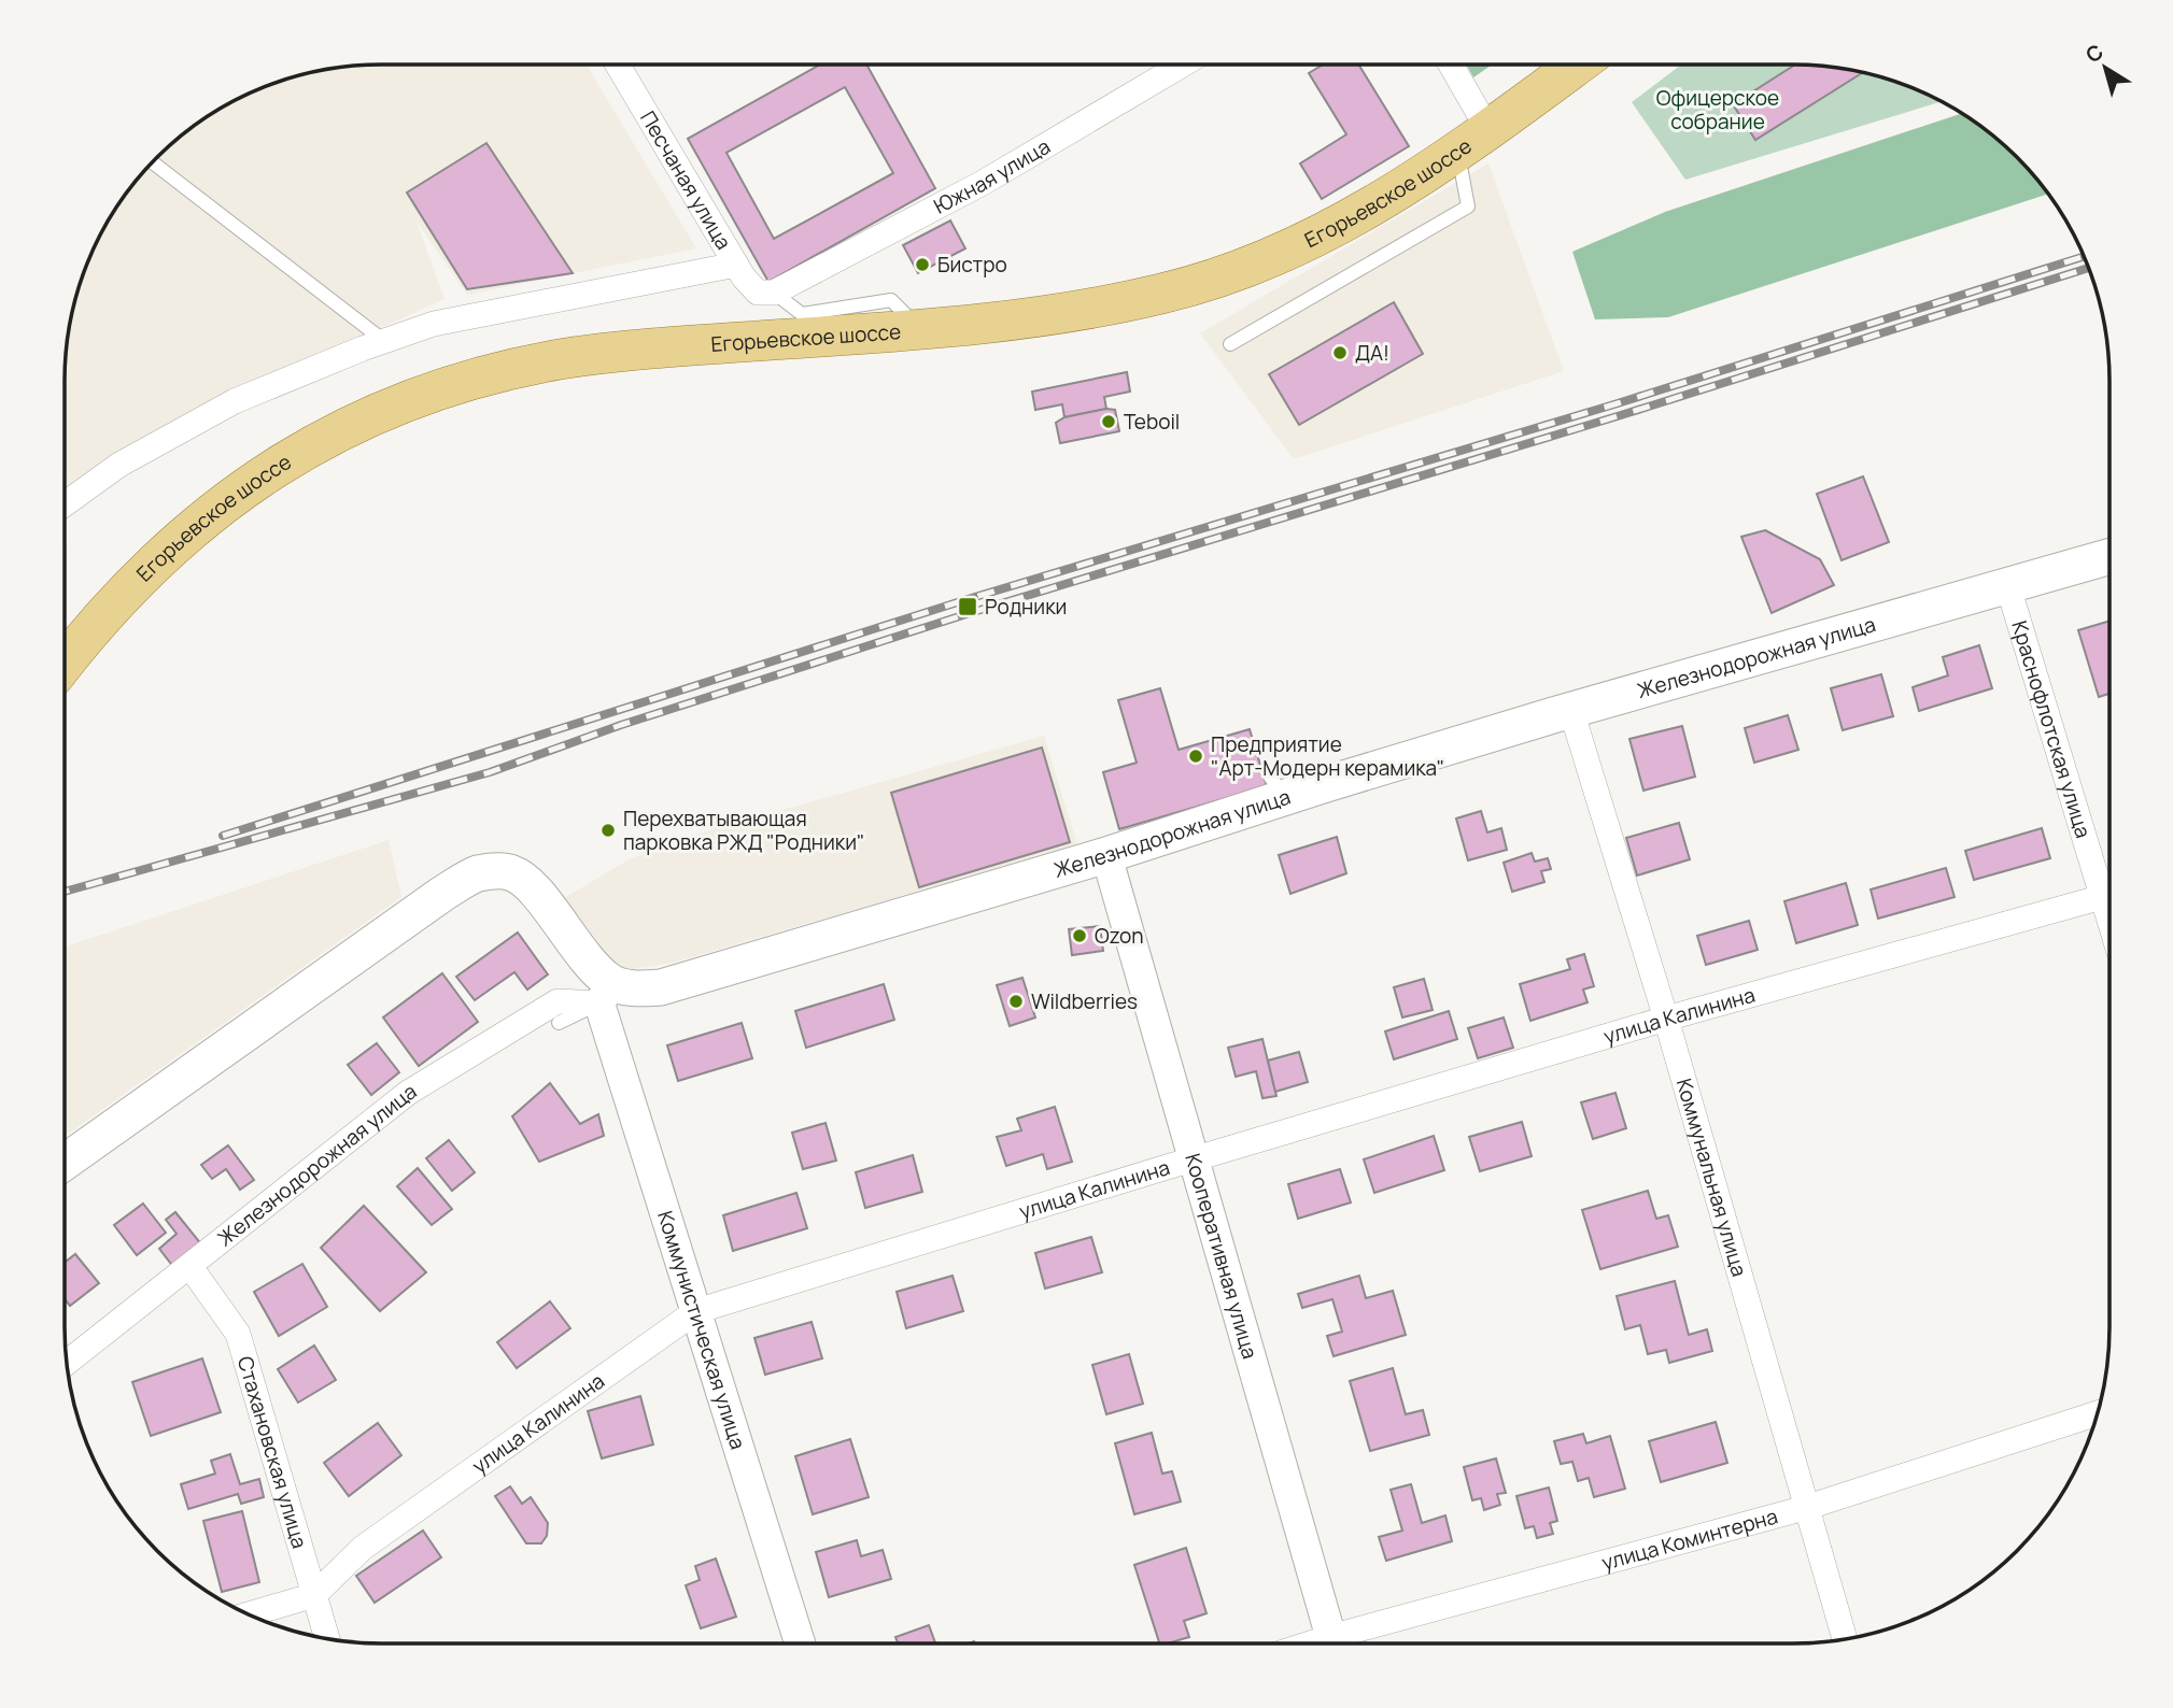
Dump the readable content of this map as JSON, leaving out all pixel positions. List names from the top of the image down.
{
  "streets": {
    "main road": ["Егорьевское шоссе", "Железнодорожная улица"],
    "street": [
      "Южная улица",
      "Песчаная улица",
      "Краснофлотская улица",
      "улица Калинина",
      "Коммунальная улица",
      "Кооперативная улица",
      "Коммунистическая улица",
      "Стахановская улица",
      "улица Коминтерна"
    ]
  },
  "crossings": [
    ["Южная улица", "Песчаная улица"],
    ["Железнодорожная улица", "Краснофлотская улица"],
    ["Железнодорожная улица", "Коммунальная улица"],
    ["Железнодорожная улица", "Кооперативная улица"],
    ["Железнодорожная улица", "Коммунистическая улица"],
    ["Железнодорожная улица", "Стахановская улица"],
    ["улица Калинина", "Коммунальная улица"],
    ["улица Калинина", "Кооперативная улица"],
    ["улица Калинина", "Коммунистическая улица"],
    ["улица Калинина", "Стахановская улица"],
    ["Коммунальная улица", "улица Коминтерна"]
  ],
  "parks": ["Офицерское собрание"],
  "places": {
    "other": [
      "Бистро",
      "ДА!",
      "Teboil",
      "Предприятие \"Арт-Модерн керамика\"",
      "Перехватывающая парковка РЖД \"Родники\"",
      "Ozon",
      "Wildberries"
    ],
    "transit": ["Родники"]
  },
  "north": "top left"
}
